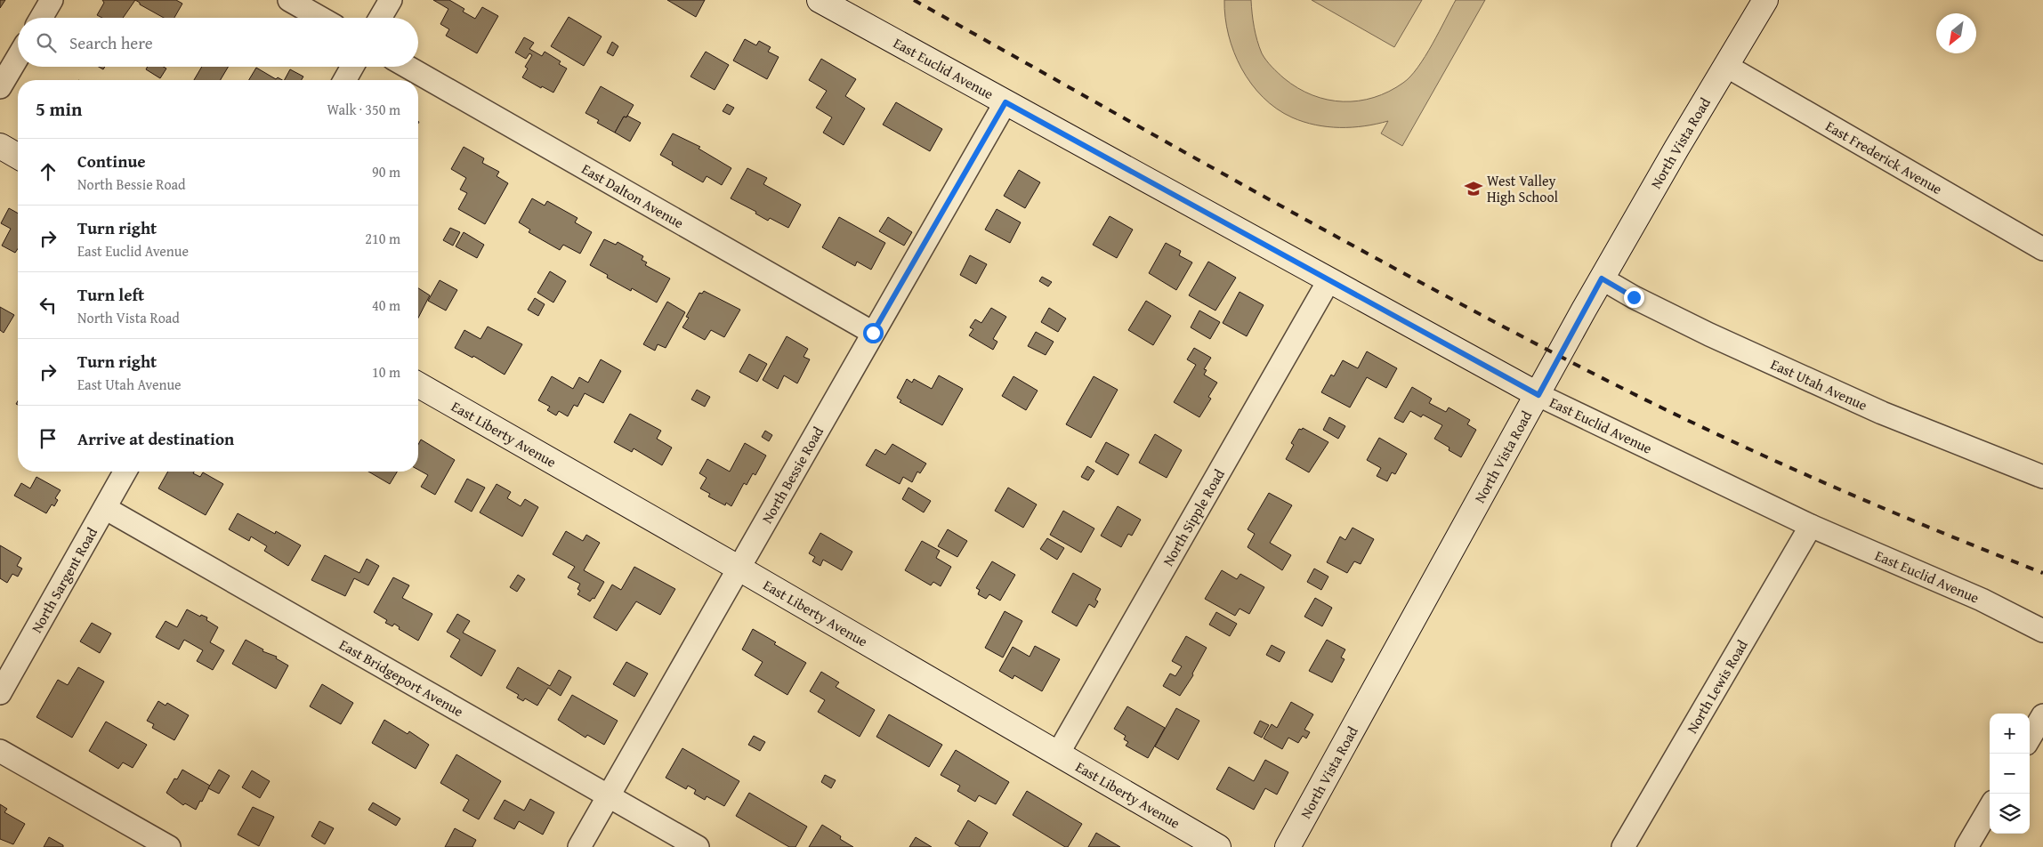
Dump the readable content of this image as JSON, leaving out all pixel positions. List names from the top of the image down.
{
  "streets": {
    "street": [
      "East Euclid Avenue",
      "North Vista Road",
      "East Frederick Avenue",
      "East Dalton Avenue",
      "East Utah Avenue",
      "East Liberty Avenue",
      "North Bessie Road",
      "North Sipple Road",
      "North Sargent Road",
      "East Bridgeport Avenue",
      "North Lewis Road"
    ]
  },
  "crossings": [
    ["East Euclid Avenue", "North Vista Road"],
    ["East Euclid Avenue", "North Bessie Road"],
    ["East Euclid Avenue", "North Sipple Road"],
    ["East Euclid Avenue", "North Lewis Road"],
    ["North Vista Road", "East Frederick Avenue"],
    ["North Vista Road", "East Utah Avenue"],
    ["East Dalton Avenue", "North Bessie Road"],
    ["East Liberty Avenue", "North Bessie Road"],
    ["East Liberty Avenue", "North Sipple Road"],
    ["North Bessie Road", "East Bridgeport Avenue"],
    ["North Sargent Road", "East Bridgeport Avenue"]
  ],
  "places": {
    "school or university": ["West Valley High School"]
  },
  "north": "bottom left",
  "page": {
    "search": "Search here",
    "heading": ["5 min", "Walk · 350 m"],
    "list": [
      ["Continue", "North Bessie Road", "90 m"],
      ["Turn right", "East Euclid Avenue", "210 m"],
      ["Turn left", "North Vista Road", "40 m"],
      ["Turn right", "East Utah Avenue", "10 m"],
      "Arrive at destination"
    ],
    "map_buttons": ["+", "−"]
  }
}
